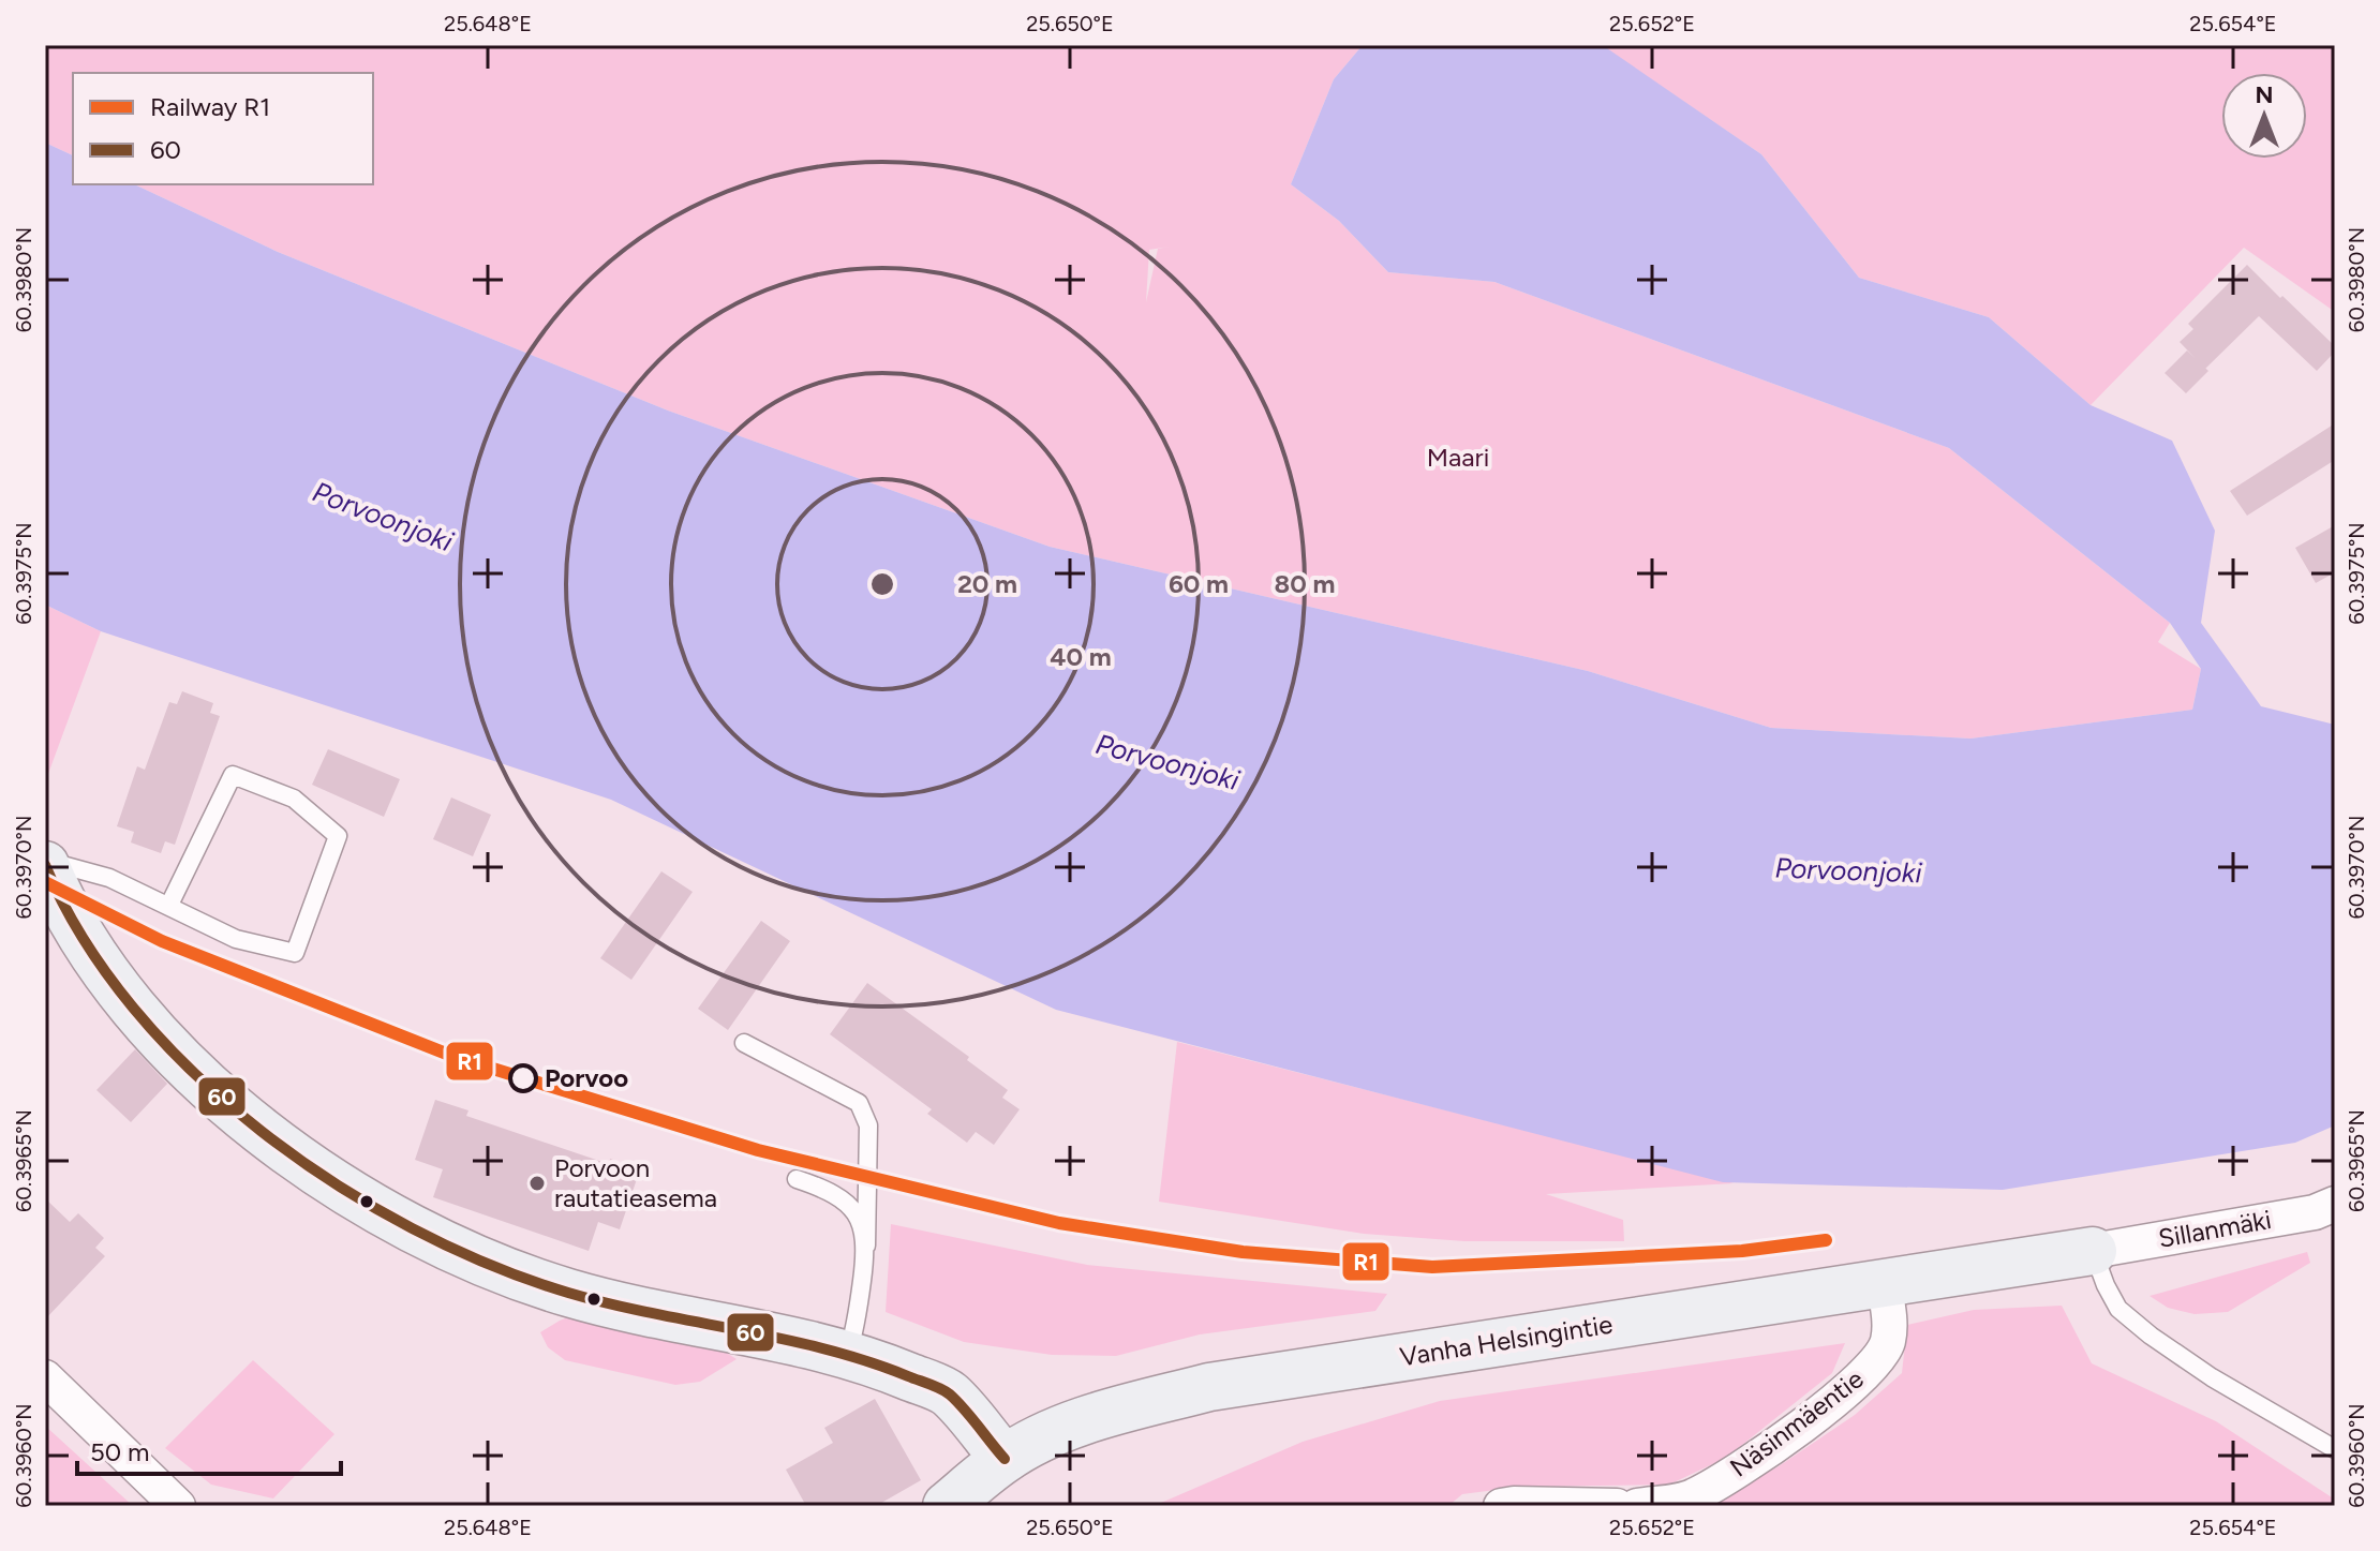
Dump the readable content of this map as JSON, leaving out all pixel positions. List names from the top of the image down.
{
  "streets": {
    "street": ["Sillanmäki", "Vanha Helsingintie", "Näsinmäentie"]
  },
  "crossings": [
    ["Sillanmäki", "Vanha Helsingintie"],
    ["Vanha Helsingintie", "Näsinmäentie"]
  ],
  "water": ["Porvoonjoki"],
  "parks": ["Maari"],
  "places": ["Porvoo", "Porvoon rautatieasema"],
  "lines": ["transit line 60", "rail line R1"],
  "legend": ["Railway R1", "60"],
  "scale_bar": "50 m",
  "north": "top",
  "coordinates": [
    "25.648°E",
    "25.650°E",
    "25.652°E",
    "25.654°E",
    "60.3980°N",
    "60.3975°N",
    "60.3970°N",
    "60.3965°N",
    "60.3960°N"
  ],
  "rings": [
    "20 m",
    "60 m",
    "80 m",
    "40 m"
  ]
}
